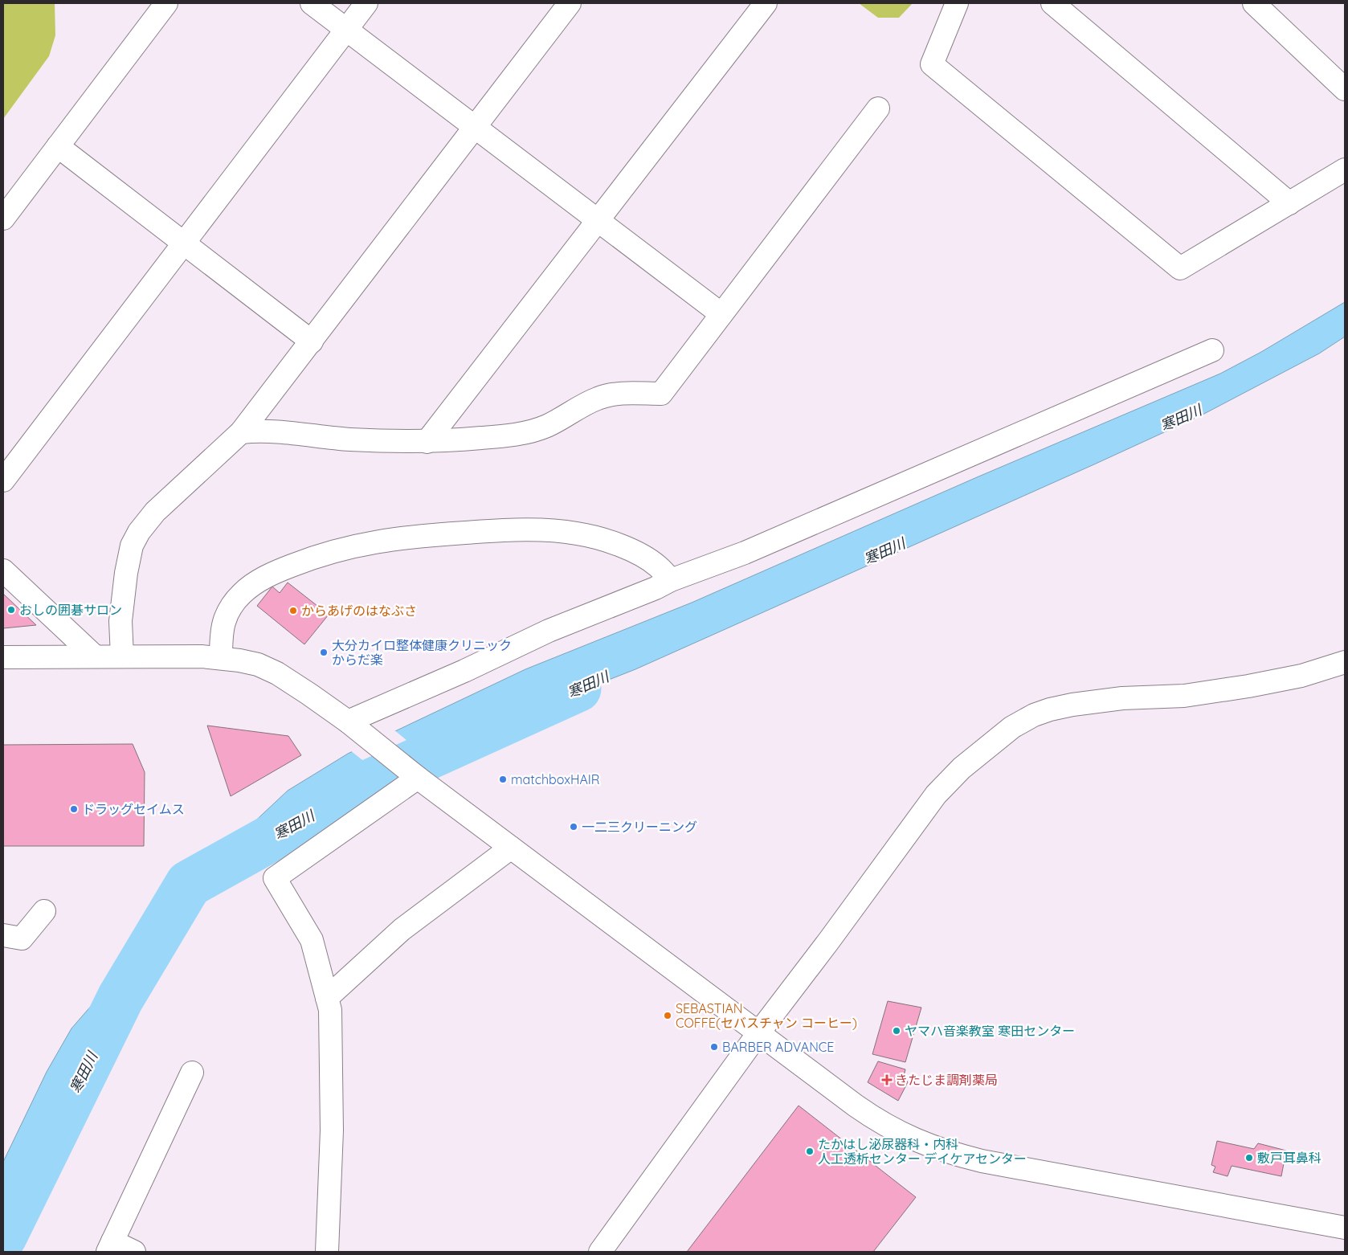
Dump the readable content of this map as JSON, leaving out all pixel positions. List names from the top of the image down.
{
  "water": ["寒田川"],
  "places": {
    "other": [
      "おしの囲碁サロン",
      "からあげのはなぶさ",
      "大分カイロ整体健康クリニック からだ楽",
      "matchboxHAIR",
      "ドラッグセイムス",
      "一二三クリーニング",
      "SEBASTIAN COFFE(セバスチャン コーヒー)",
      "ヤマハ音楽教室 寒田センター",
      "BARBER ADVANCE",
      "たかはし泌尿器科・内科 人工透析センター デイケアセンター",
      "敷戸耳鼻科"
    ],
    "health": ["きたじま調剤薬局"]
  }
}
